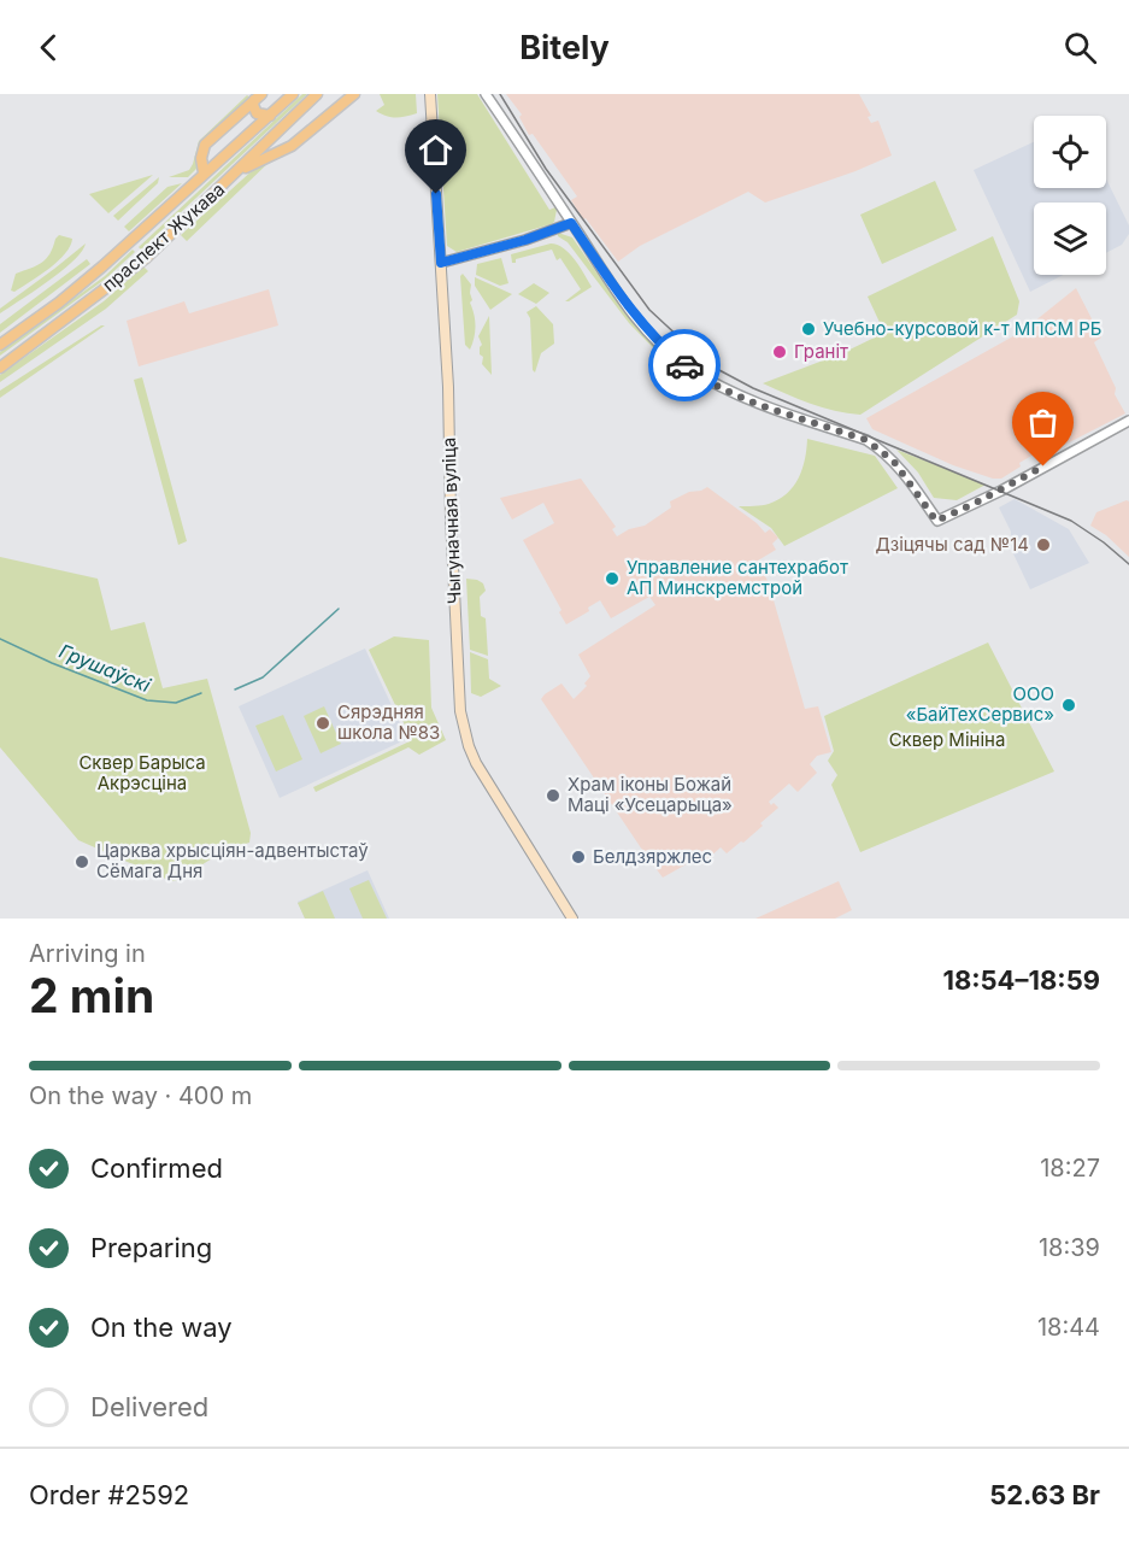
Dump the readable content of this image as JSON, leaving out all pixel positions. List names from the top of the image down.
{
  "streets": {
    "main road": ["праспект Жукава", "Чыгуначная вуліца"]
  },
  "water": ["Грушаўскі"],
  "parks": ["Сквер Мініна", "Сквер Барыса Акрэсціна"],
  "places": [
    "Учебно-курсовой к-т МПСМ РБ",
    "Граніт",
    "Дзіцячы сад №14",
    "Управление сантехработ АП Минскремстрой",
    "ООО «БайТехСервис»",
    "Сярэдняя школа №83",
    "Храм іконы Божай Маці «Усецарыца»",
    "Белдзяржлес",
    "Царква хрысціян-адвентыстаў Сёмага Дня"
  ],
  "page": {
    "header": "Bitely",
    "heading": ["2 min", "Arriving in", "18:54–18:59"],
    "panel": ["Order #2592", "52.63 Br"],
    "bar": "On the way · 400 m",
    "list": [
      ["Confirmed", "18:27"],
      ["Preparing", "18:39"],
      ["On the way", "18:44"],
      "Delivered"
    ]
  }
}
